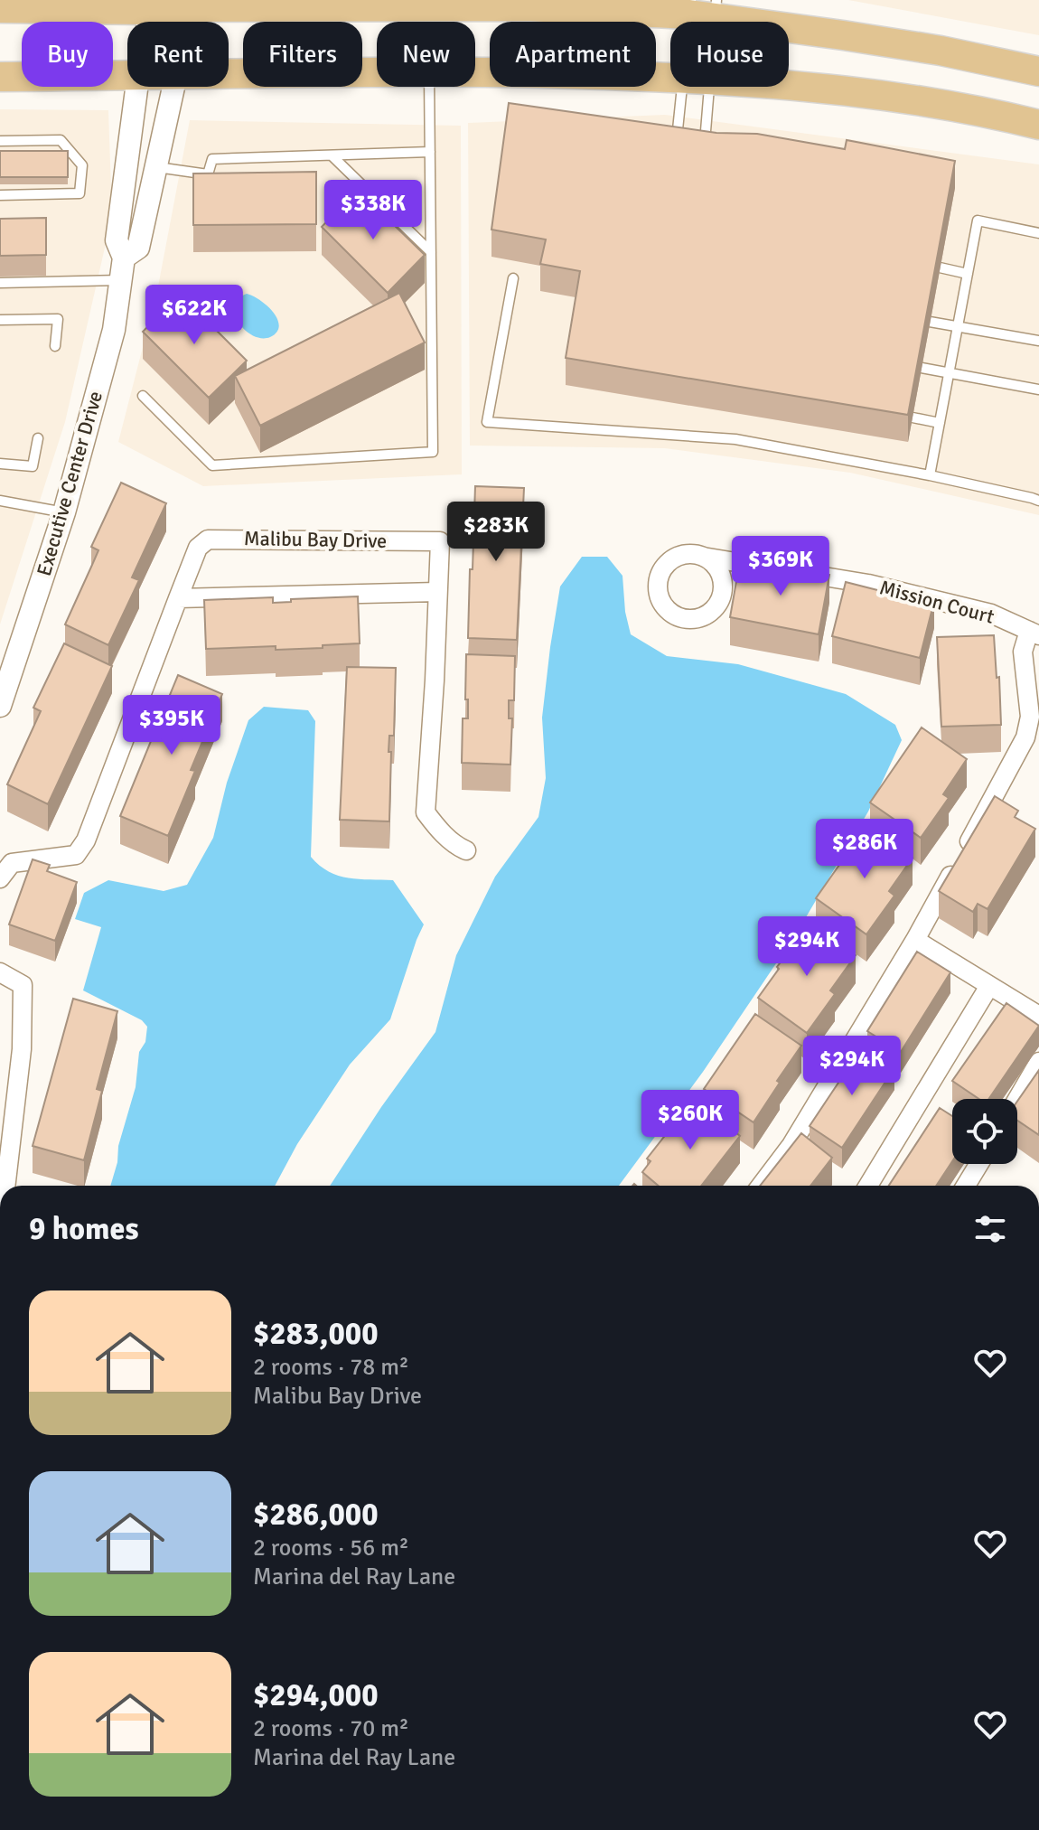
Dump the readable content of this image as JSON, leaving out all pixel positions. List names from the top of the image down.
{
  "streets": {
    "street": ["Executive Center Drive", "Malibu Bay Drive", "Mission Court"]
  },
  "page": {
    "chip": [
      "Buy",
      "Rent",
      "Filters",
      "New",
      "Apartment",
      "House"
    ],
    "price": [
      "$338K",
      "$622K",
      "$283K",
      "$369K",
      "$395K",
      "$286K",
      "$294K",
      "$294K",
      "$260K"
    ],
    "heading": "9 homes",
    "list": [
      {
        "name": "$283,000",
        "note": "2 rooms · 78 m² · Malibu Bay Drive"
      },
      {
        "name": "$286,000",
        "note": "2 rooms · 56 m² · Marina del Ray Lane"
      },
      {
        "name": "$294,000",
        "note": "2 rooms · 70 m² · Marina del Ray Lane"
      }
    ]
  }
}
